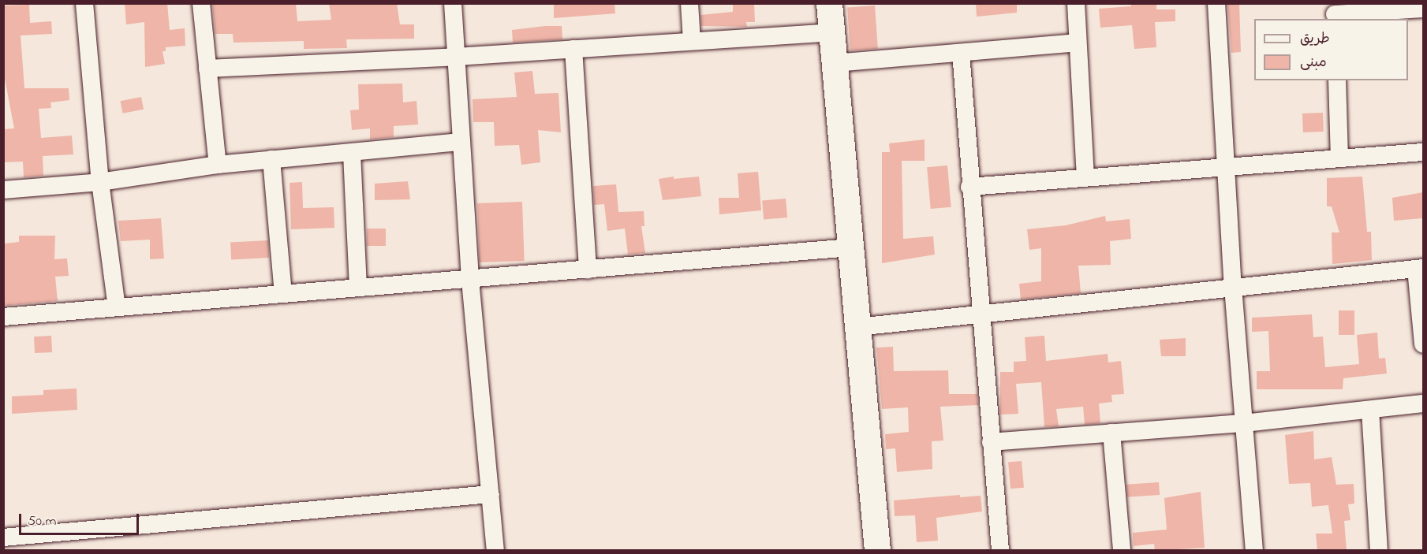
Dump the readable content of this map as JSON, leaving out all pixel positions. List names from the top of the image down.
{
  "legend": ["طريق", "مبنى"],
  "scale_bar": "50 m"
}
